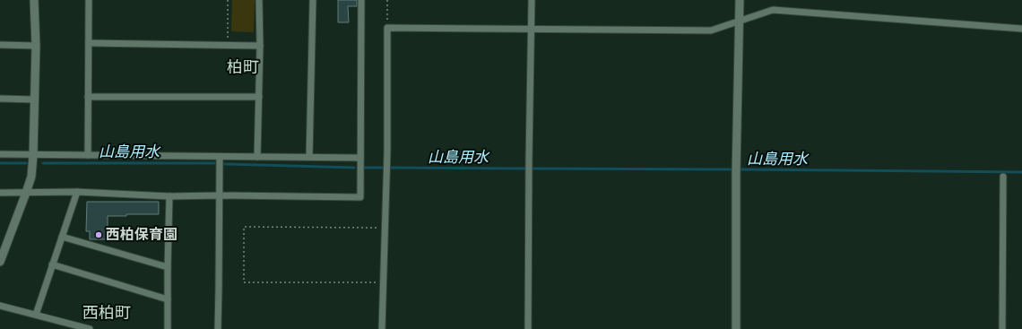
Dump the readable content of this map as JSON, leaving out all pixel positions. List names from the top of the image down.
{
  "districts": ["柏町", "西柏町"],
  "water": ["山島用水"],
  "places": ["西柏保育園"]
}
